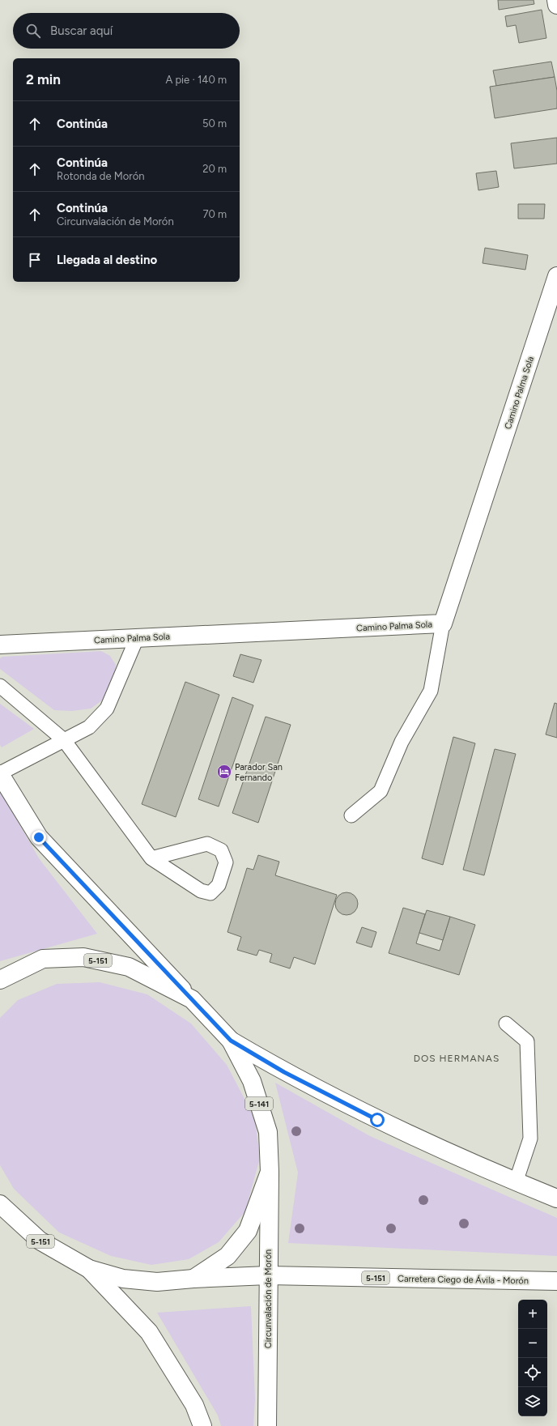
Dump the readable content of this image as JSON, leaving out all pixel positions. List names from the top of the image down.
{
  "streets": {
    "main road": [
      "Camino Palma Sola",
      "5-151",
      "5-141",
      "Carretera Ciego de Ávila - Morón",
      "Circunvalación de Morón"
    ]
  },
  "crossings": [
    ["5-151", "5-141"],
    ["5-151", "Carretera Ciego de Ávila - Morón"],
    ["5-141", "Circunvalación de Morón"],
    ["Carretera Ciego de Ávila - Morón", "Circunvalación de Morón"]
  ],
  "districts": ["DOS HERMANAS"],
  "places": {
    "hotel": ["Parador San Fernando"]
  },
  "page": {
    "search": "Buscar aquí",
    "heading": ["2 min", "A pie · 140 m"],
    "list": [
      ["Continúa", "50 m"],
      ["Continúa", "Rotonda de Morón", "20 m"],
      ["Continúa", "Circunvalación de Morón", "70 m"],
      "Llegada al destino"
    ],
    "map_buttons": ["+", "−"]
  }
}
